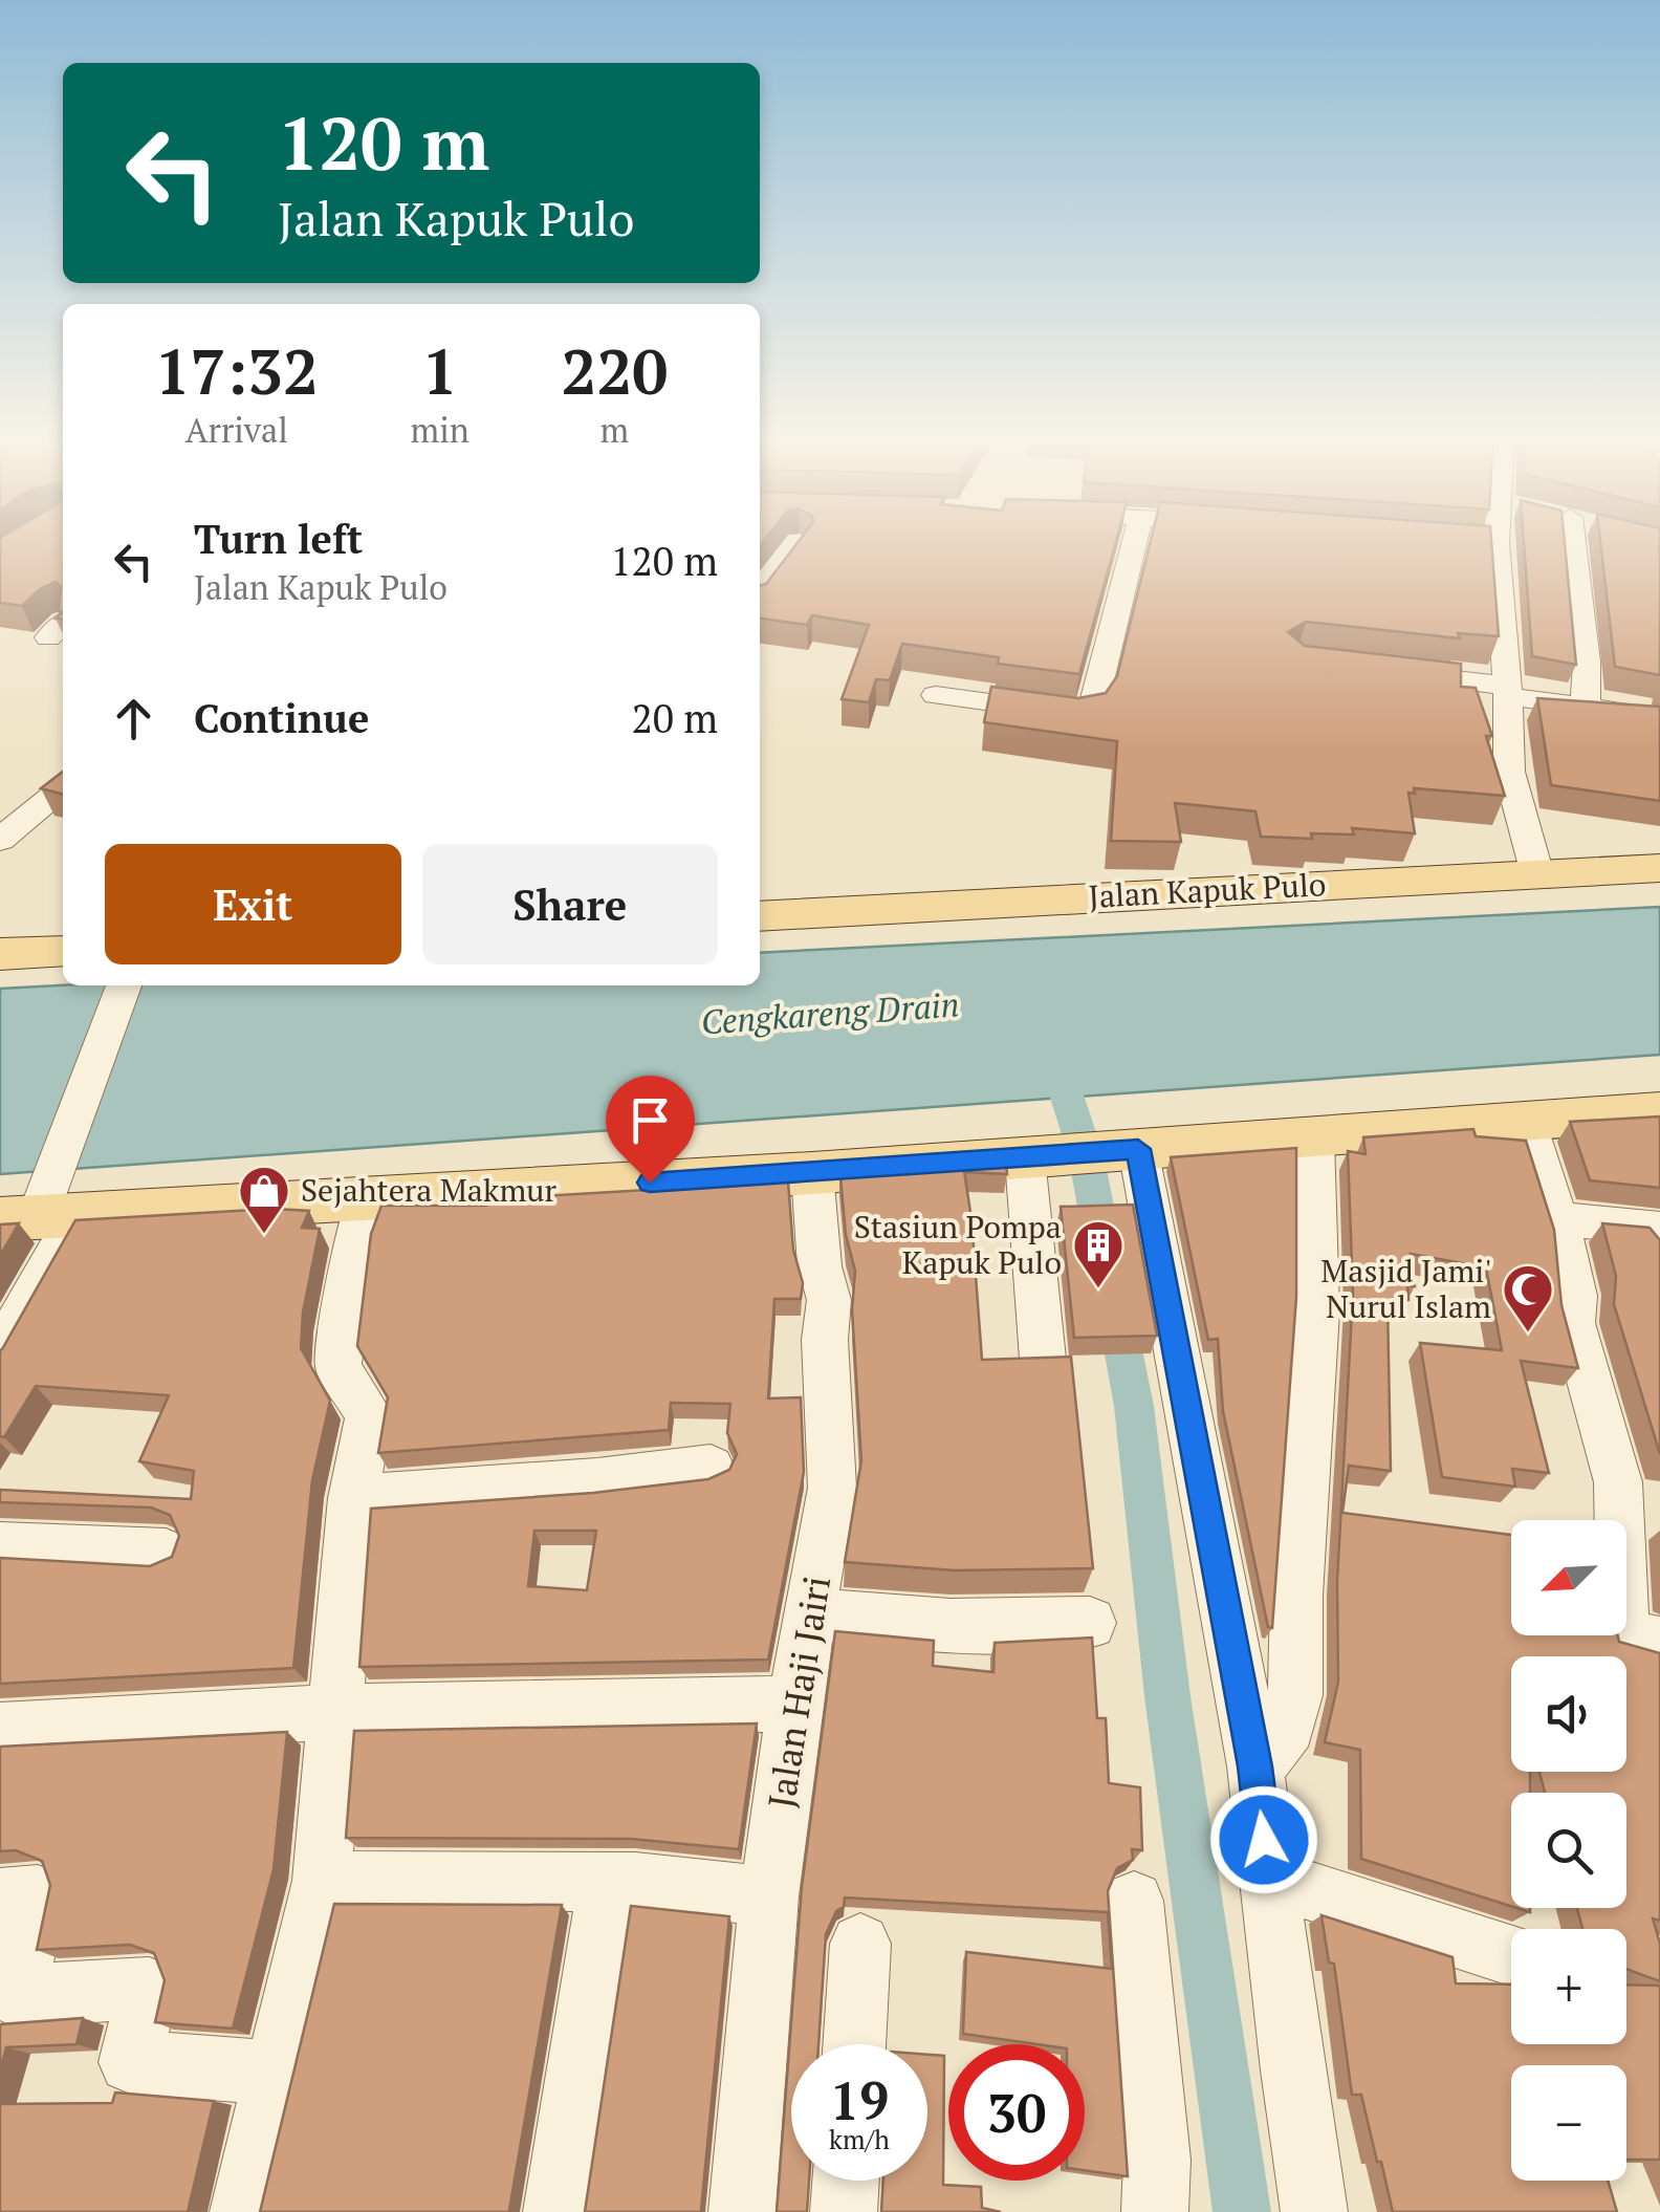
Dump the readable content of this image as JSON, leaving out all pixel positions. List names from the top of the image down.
{
  "streets": {
    "main road": ["Jalan Kapuk Pulo"],
    "street": ["Jalan Haji Jairi"]
  },
  "water": ["Cengkareng Drain"],
  "places": {
    "shop": ["Sejahtera Makmur"],
    "building": ["Stasiun Pompa Kapuk Pulo"],
    "mosque": ["Masjid Jami' Nurul Islam"]
  },
  "north": "bottom left",
  "page": {
    "turn": ["120 m", "Jalan Kapuk Pulo"],
    "eta": [
      "17:32",
      "Arrival",
      "1",
      "min",
      "220",
      "m"
    ],
    "list": [
      {
        "name": "Turn left",
        "note": "Jalan Kapuk Pulo",
        "value": "120 m"
      },
      {
        "name": "Continue",
        "value": "20 m"
      }
    ],
    "buttons": ["Exit", "Share"],
    "map_buttons": ["+", "−"],
    "speed": "19 km/h",
    "limit": "30"
  }
}
